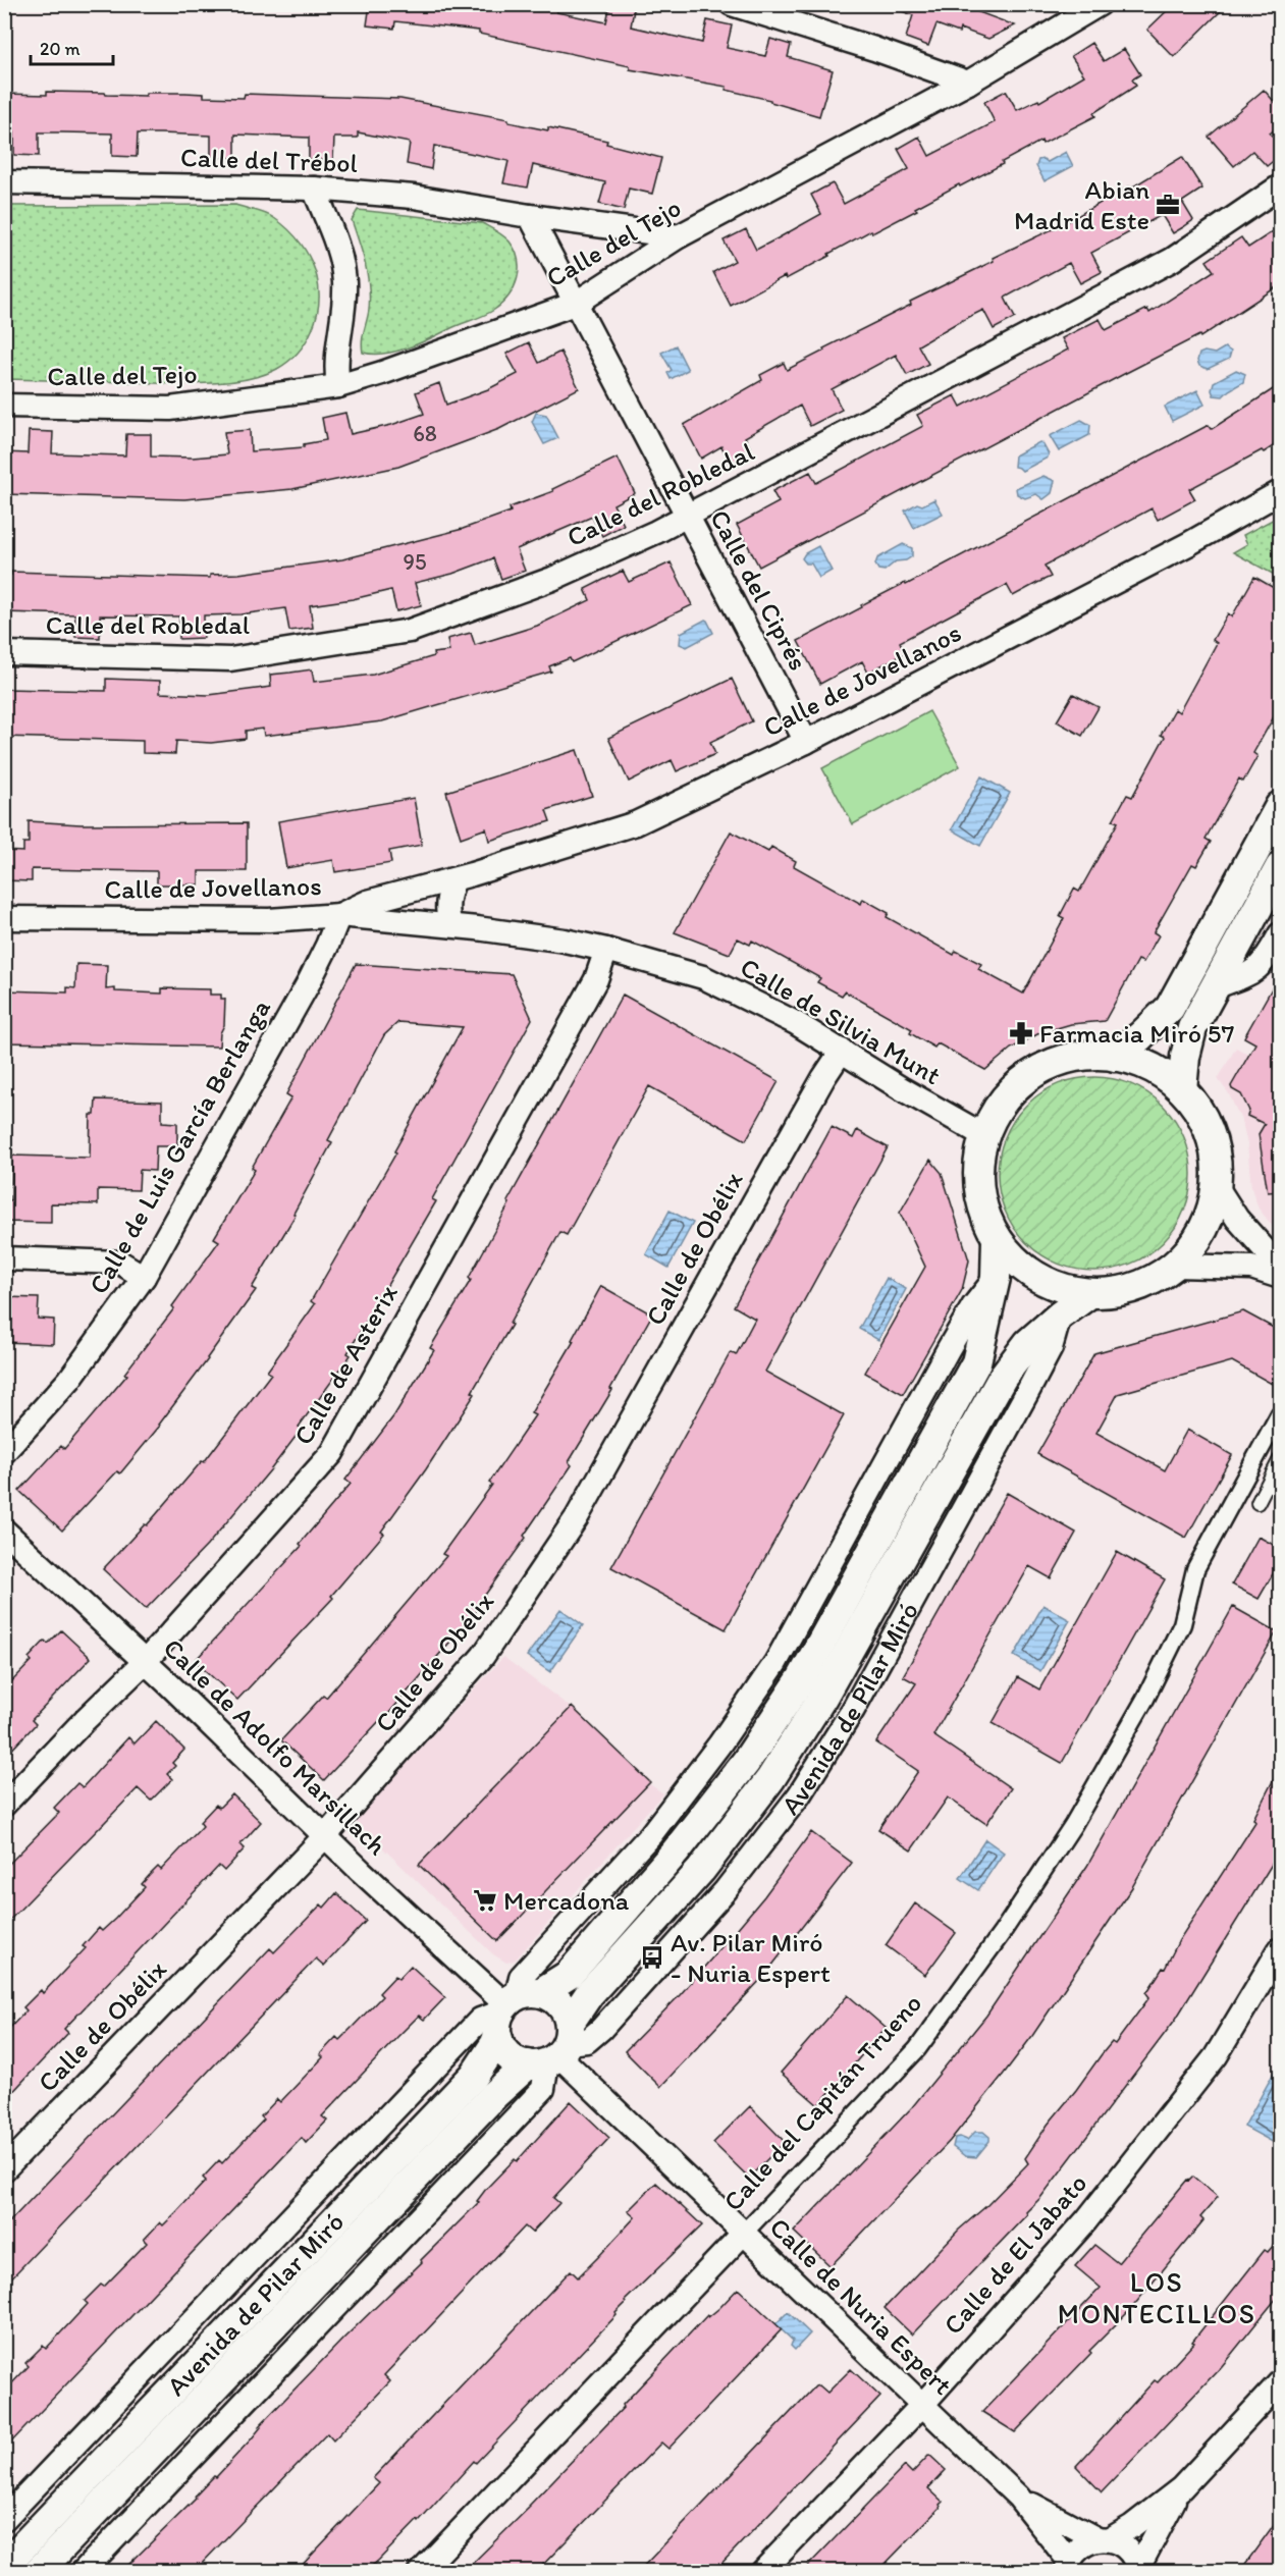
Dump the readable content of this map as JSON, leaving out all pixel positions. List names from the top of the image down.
{
  "streets": {
    "street": [
      "Calle del Trébol",
      "Calle del Tejo",
      "Calle del Robledal",
      "Calle del Ciprés",
      "Calle de Jovellanos",
      "Calle de Silvia Munt",
      "Calle de Luis García Berlanga",
      "Calle de Obélix",
      "Calle de Asterix",
      "Avenida de Pilar Miró",
      "Calle de Adolfo Marsillach",
      "Calle del Capitán Trueno",
      "Calle de El Jabato",
      "Calle de Nuria Espert"
    ]
  },
  "crossings": [
    ["Calle del Trébol", "Calle del Tejo"],
    ["Calle del Tejo", "Calle del Ciprés"],
    ["Calle del Robledal", "Calle del Ciprés"],
    ["Calle del Ciprés", "Calle de Jovellanos"],
    ["Calle de Jovellanos", "Calle de Silvia Munt"],
    ["Calle de Jovellanos", "Calle de Luis García Berlanga"],
    ["Calle de Silvia Munt", "Calle de Luis García Berlanga"],
    ["Calle de Silvia Munt", "Calle de Obélix"],
    ["Calle de Silvia Munt", "Calle de Asterix"],
    ["Calle de Obélix", "Calle de Adolfo Marsillach"],
    ["Calle de Asterix", "Calle de Adolfo Marsillach"],
    ["Avenida de Pilar Miró", "Calle de Adolfo Marsillach"],
    ["Avenida de Pilar Miró", "Calle de Nuria Espert"],
    ["Calle del Capitán Trueno", "Calle de Nuria Espert"],
    ["Calle de El Jabato", "Calle de Nuria Espert"]
  ],
  "districts": ["LOS MONTECILLOS"],
  "places": {
    "office": ["Abian Madrid Este"],
    "pharmacy": ["Farmacia Miró 57"],
    "supermarket": ["Mercadona"],
    "bus stop": ["Av. Pilar Miró - Nuria Espert"]
  },
  "house_numbers": ["68", "95"],
  "scale_bar": "20 m"
}
